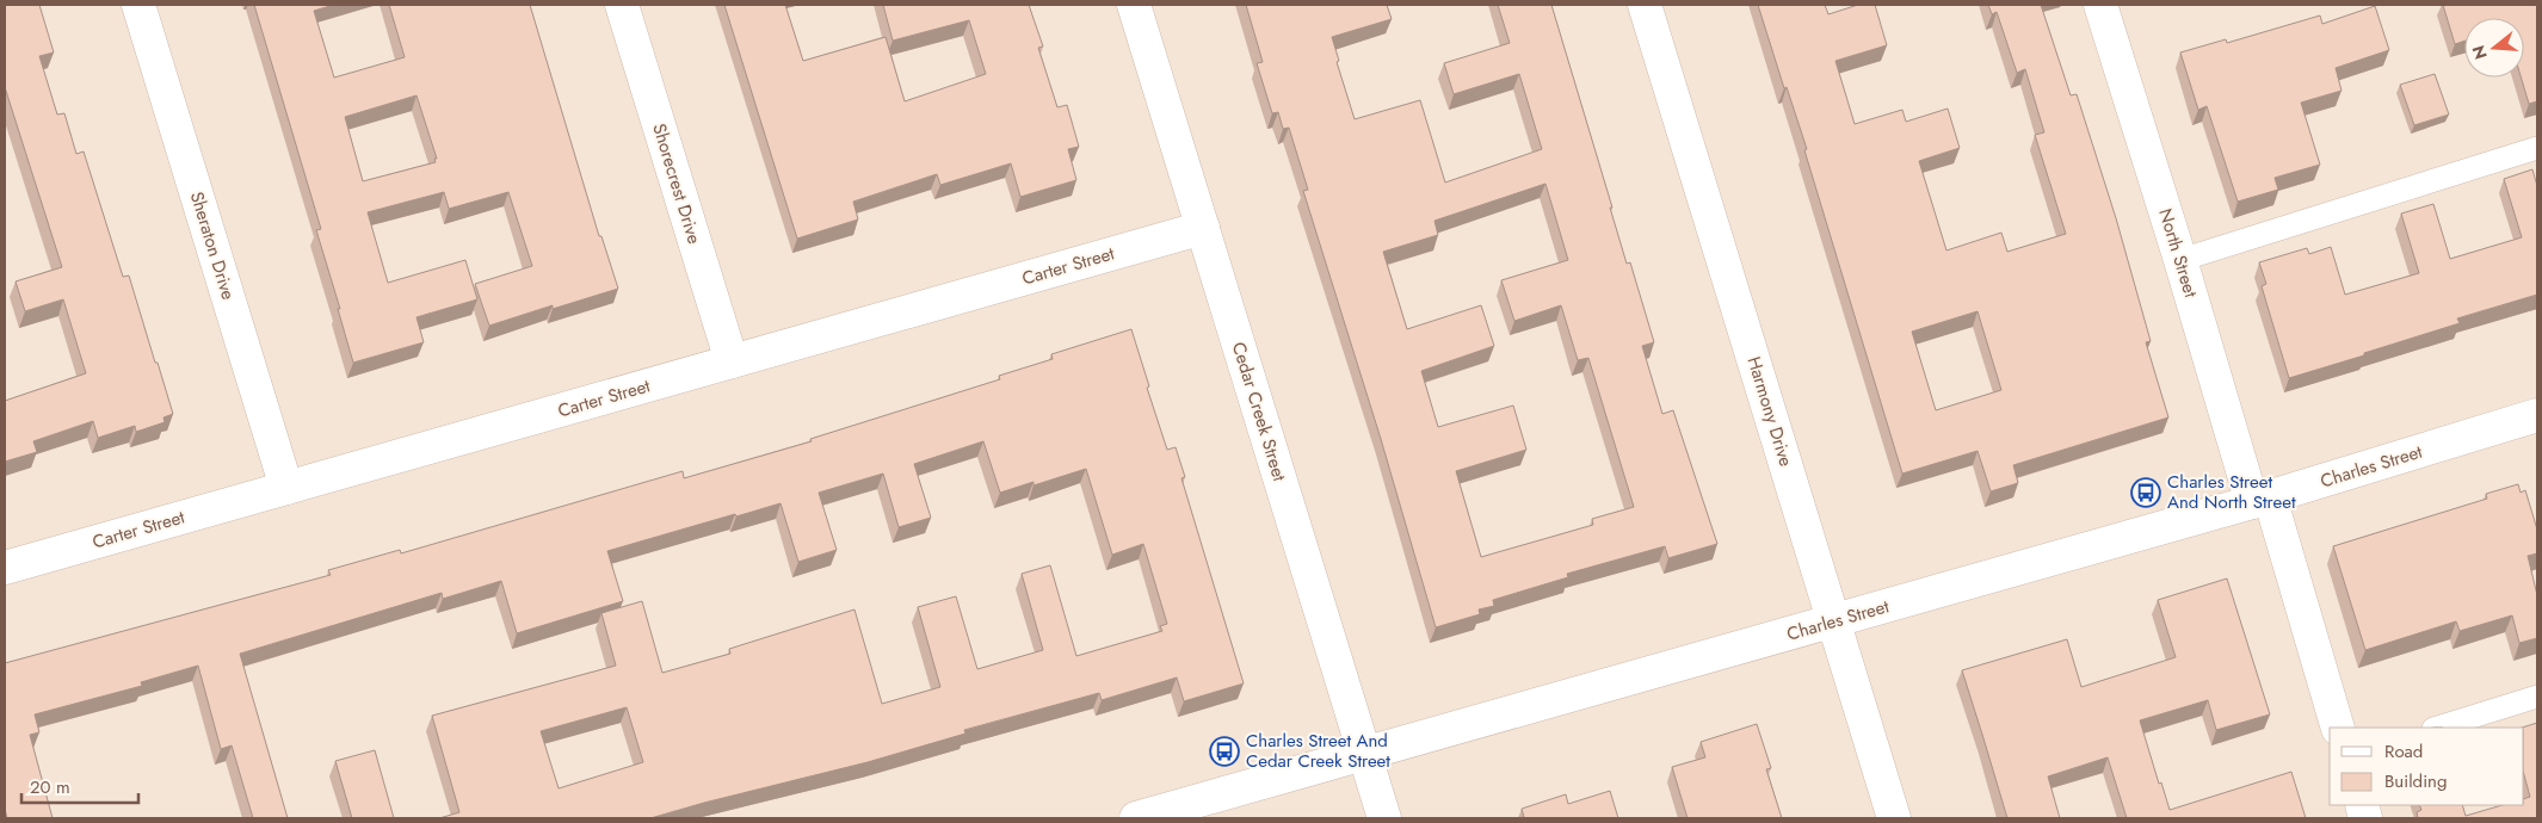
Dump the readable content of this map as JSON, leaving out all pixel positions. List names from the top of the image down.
{
  "streets": {
    "street": [
      "Shorecrest Drive",
      "Sheraton Drive",
      "North Street",
      "Carter Street",
      "Cedar Creek Street",
      "Harmony Drive",
      "Charles Street"
    ]
  },
  "crossings": [
    ["Shorecrest Drive", "Carter Street"],
    ["Sheraton Drive", "Carter Street"],
    ["North Street", "Charles Street"],
    ["Carter Street", "Cedar Creek Street"],
    ["Cedar Creek Street", "Charles Street"],
    ["Harmony Drive", "Charles Street"]
  ],
  "places": {
    "bus stop": ["Charles Street And North Street", "Charles Street And Cedar Creek Street"]
  },
  "legend": ["Road", "Building"],
  "scale_bar": "20 m",
  "north": "left"
}
